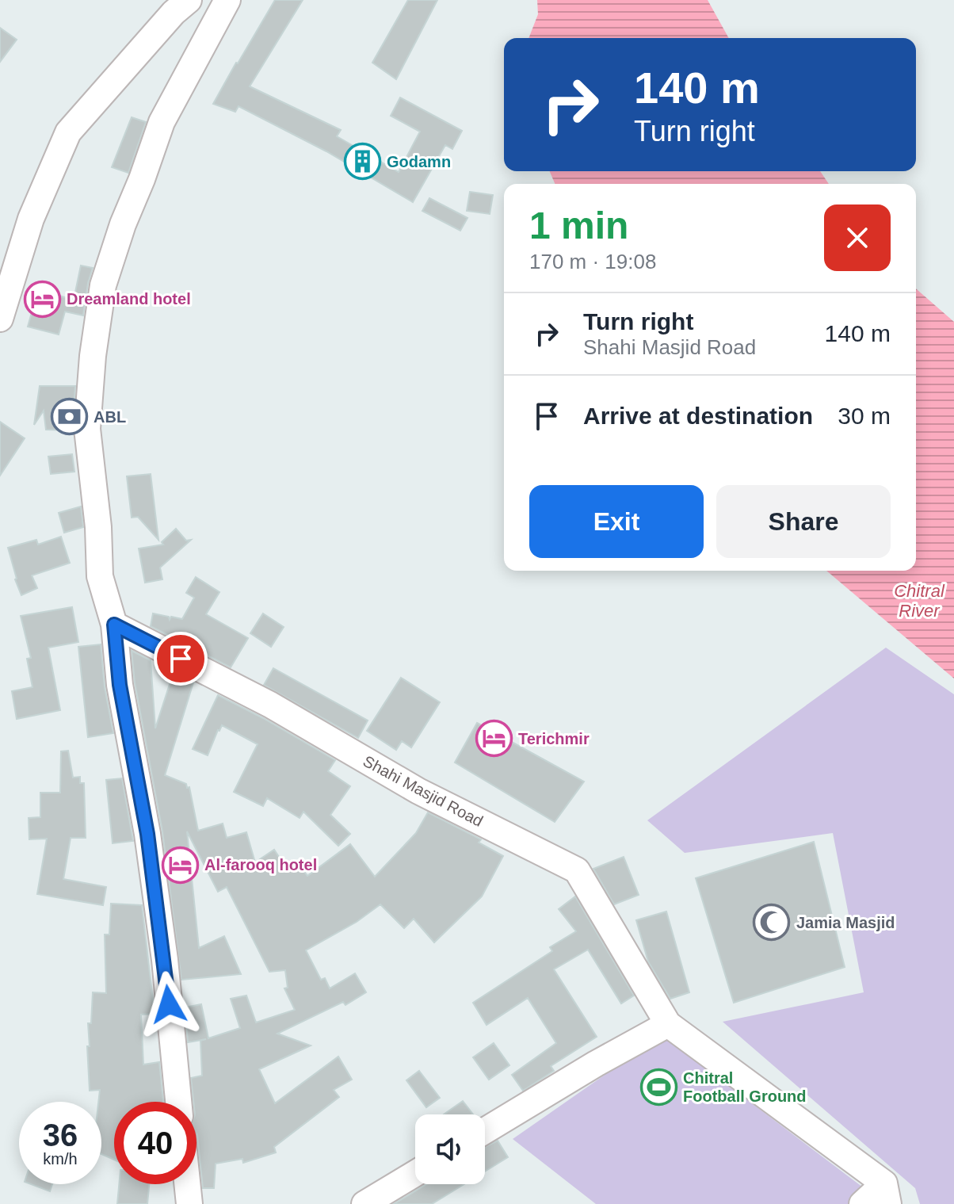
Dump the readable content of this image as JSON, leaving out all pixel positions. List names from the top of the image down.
{
  "streets": {
    "street": ["Shahi Masjid Road"]
  },
  "water": ["Chitral River"],
  "places": {
    "building": ["Godamn"],
    "hotel": ["Dreamland hotel", "Terichmir", "Al-farooq hotel"],
    "bank": ["ABL"],
    "mosque": ["Jamia Masjid"],
    "sports": ["Chitral Football Ground"]
  },
  "page": {
    "turn": ["140 m", "Turn right"],
    "heading": ["1 min", "170 m · 19:08"],
    "list": [
      {
        "name": "Turn right",
        "note": "Shahi Masjid Road",
        "value": "140 m"
      },
      {
        "name": "Arrive at destination",
        "value": "30 m"
      }
    ],
    "buttons": ["Exit", "Share"],
    "speed": "36 km/h",
    "limit": "40"
  }
}
